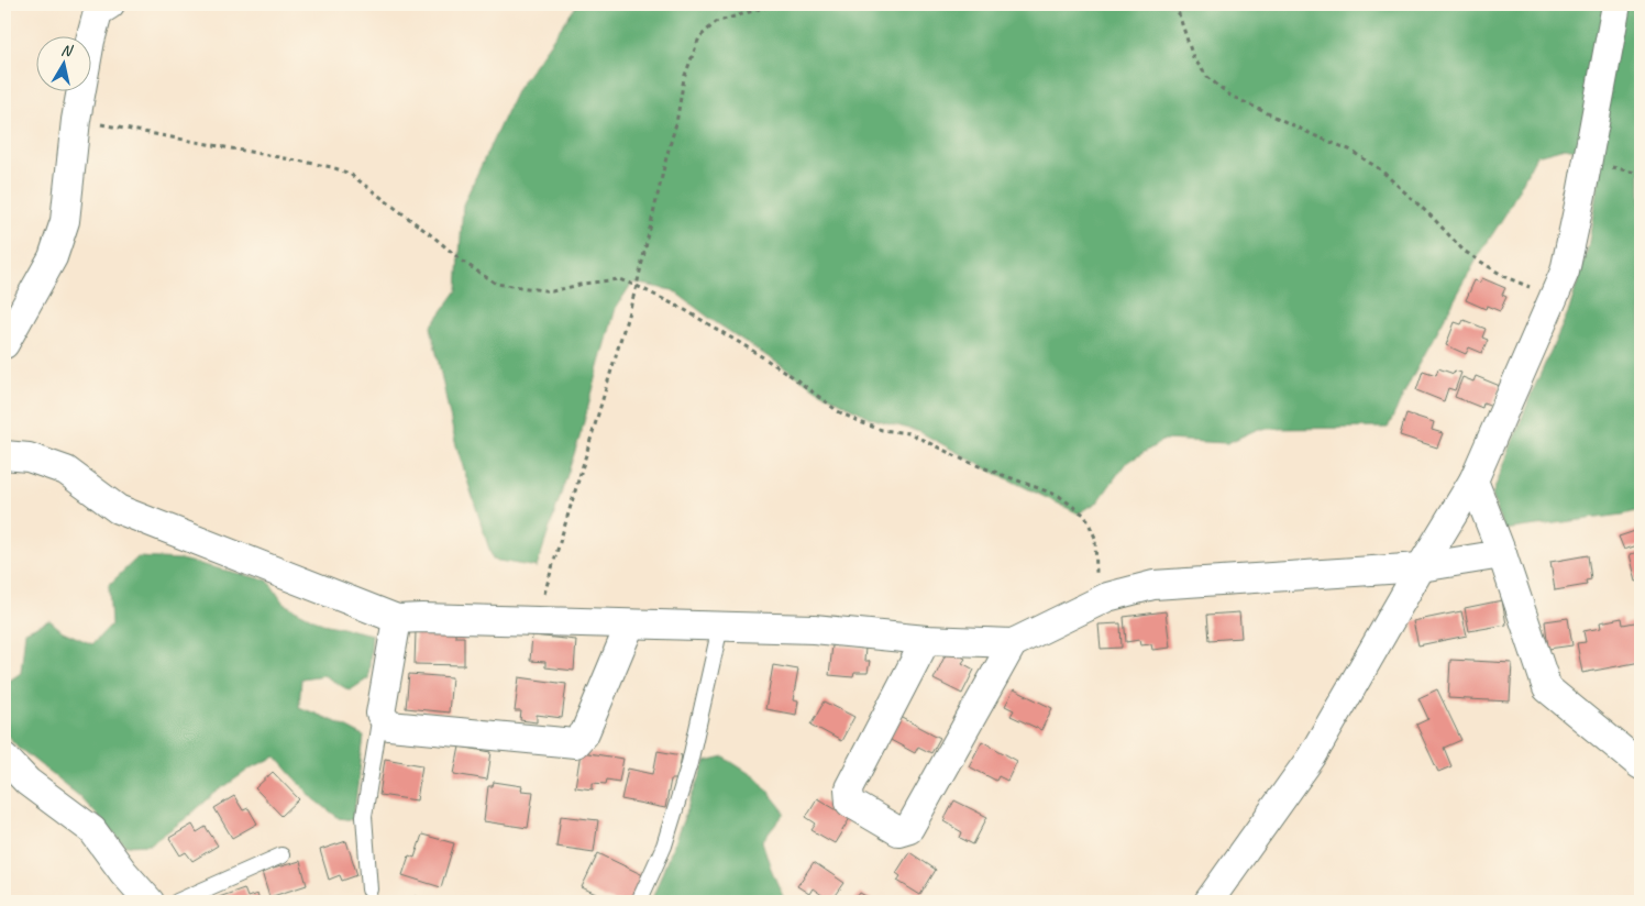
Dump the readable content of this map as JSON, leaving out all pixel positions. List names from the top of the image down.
{
  "north": "top"
}
